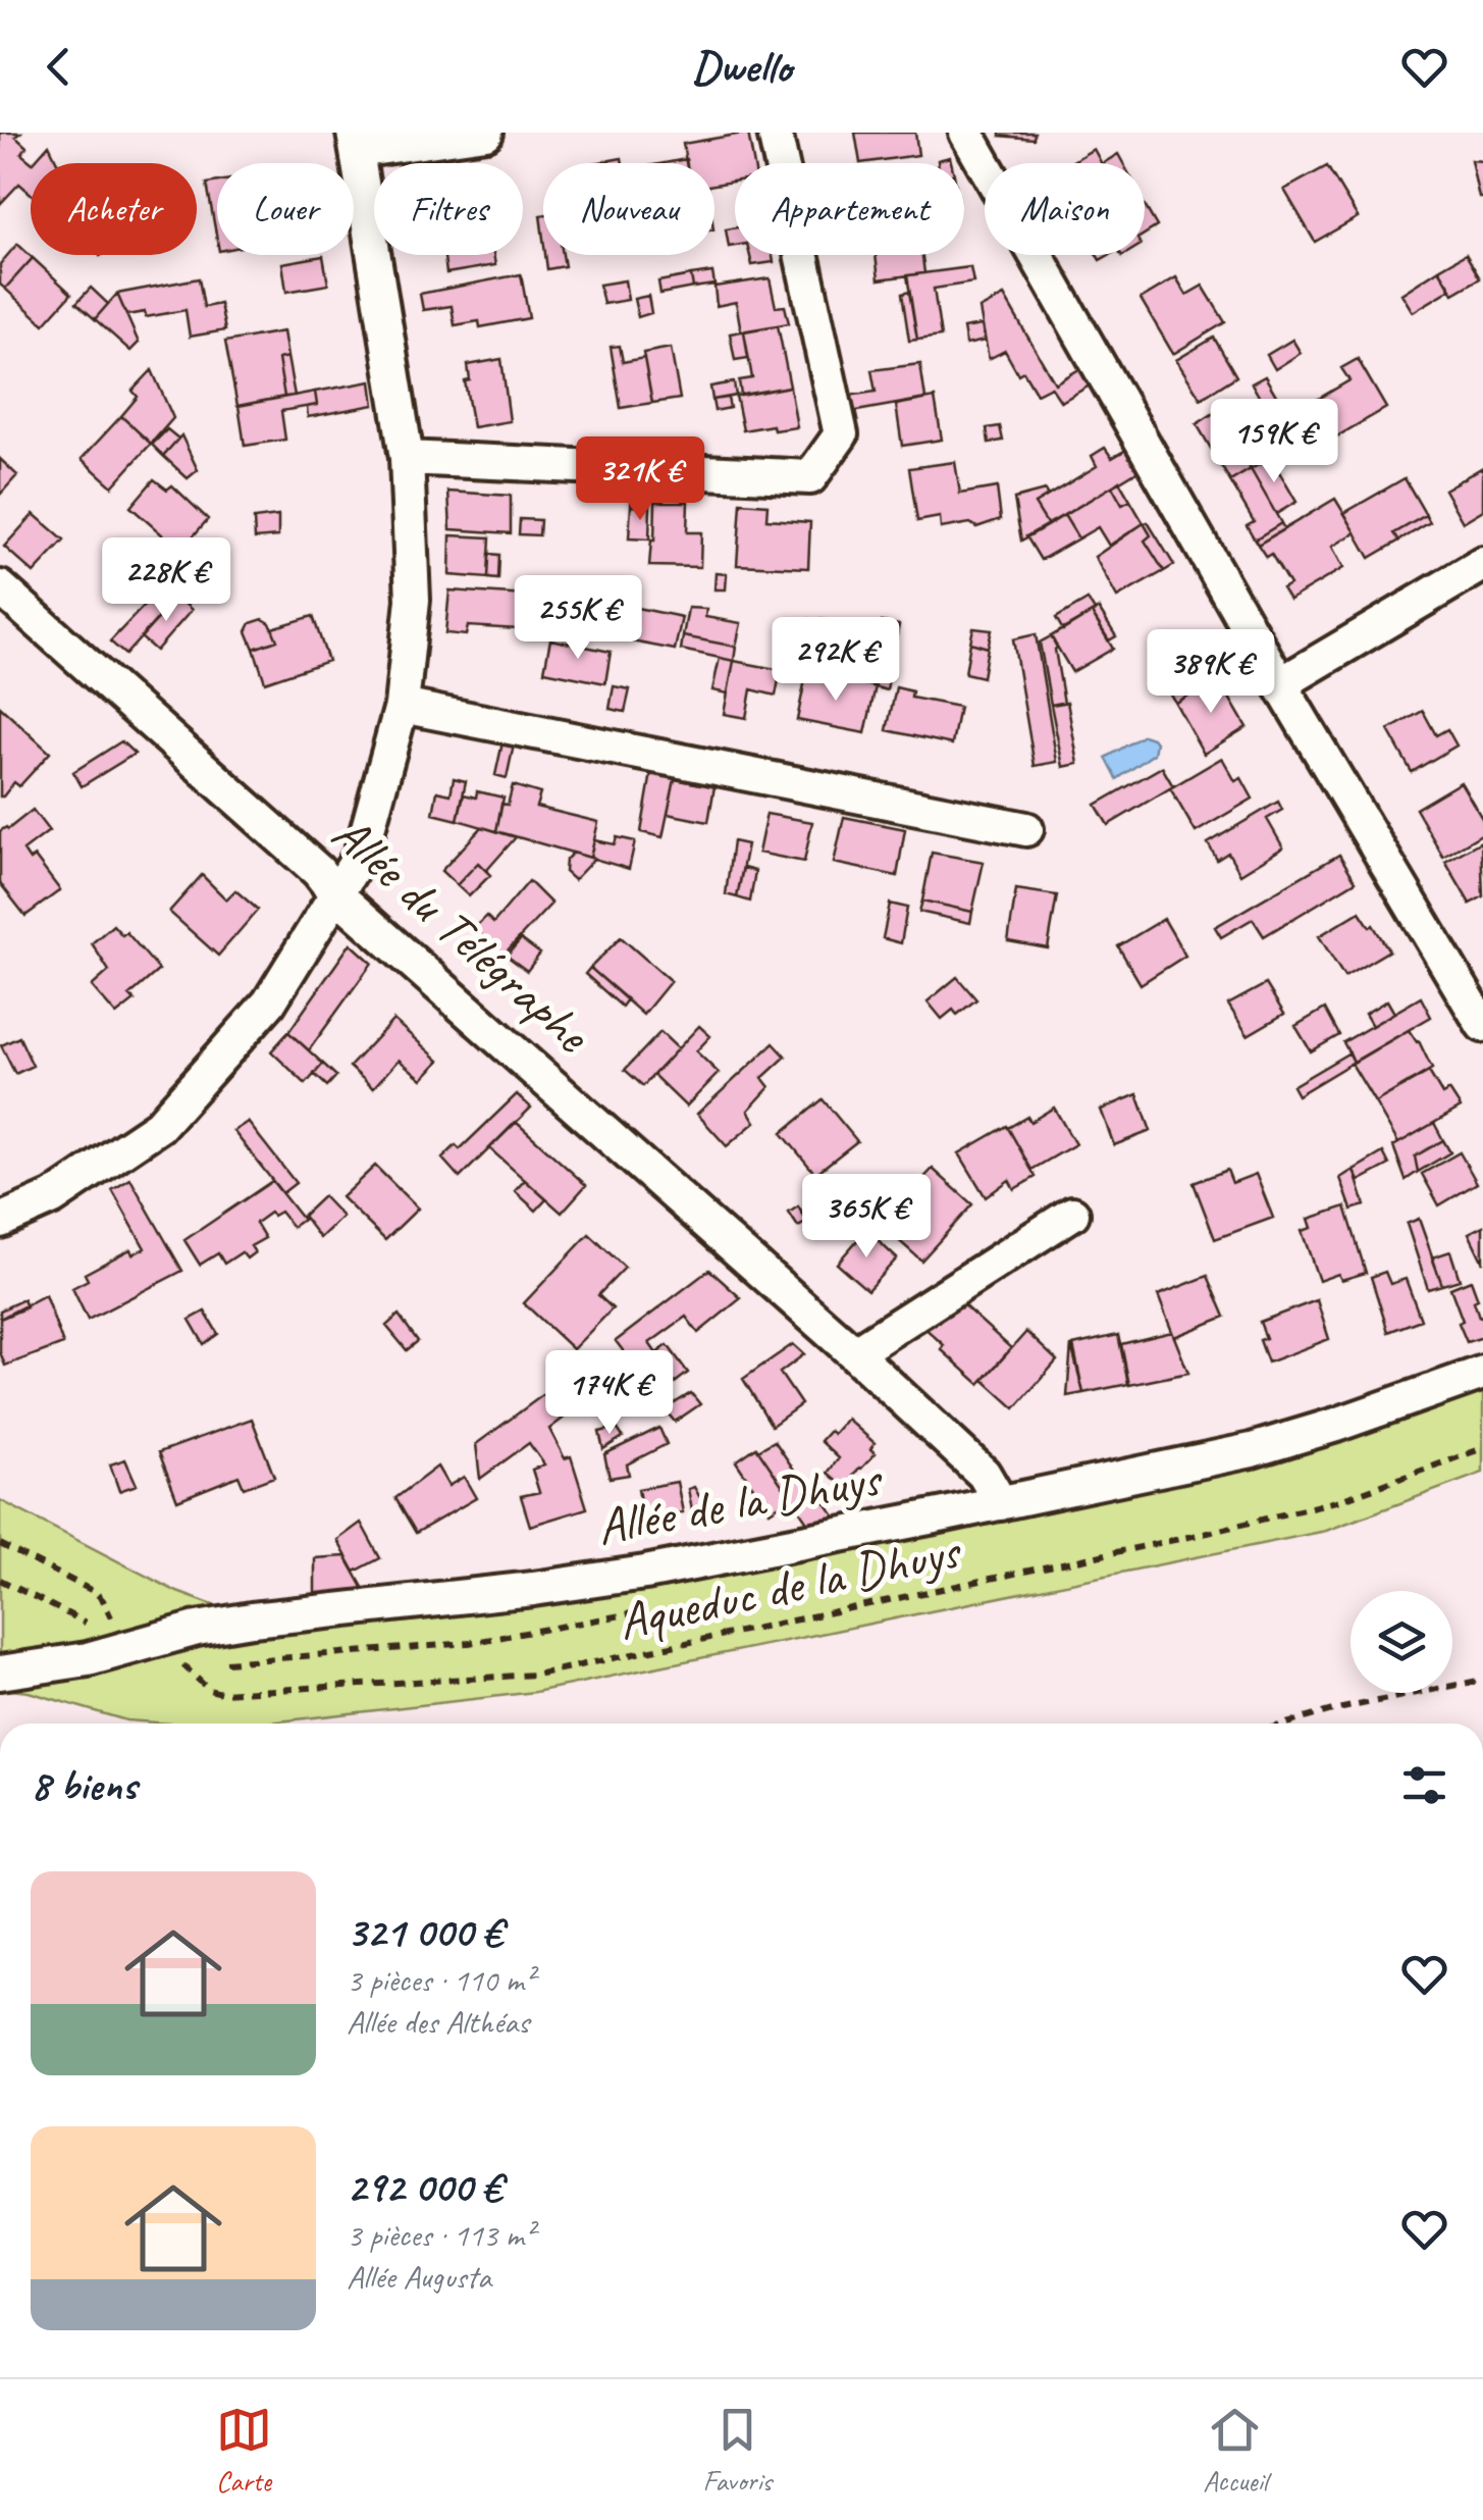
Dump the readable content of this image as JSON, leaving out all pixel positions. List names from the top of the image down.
{
  "streets": {
    "street": ["Allée du Télégraphe", "Allée de la Dhuys"],
    "path": ["Aqueduc de la Dhuys"]
  },
  "crossings": [
    ["Allée du Télégraphe", "Allée de la Dhuys"],
    ["Allée de la Dhuys", "Aqueduc de la Dhuys"]
  ],
  "page": {
    "header": "Dwello",
    "chip": [
      "Acheter",
      "Louer",
      "Filtres",
      "Nouveau",
      "Appartement",
      "Maison"
    ],
    "price": [
      "159K €",
      "321K €",
      "228K €",
      "255K €",
      "292K €",
      "389K €",
      "365K €",
      "174K €"
    ],
    "heading": "8 biens",
    "list": [
      {
        "name": "321 000 €",
        "note": "3 pièces · 110 m² · Allée des Althéas"
      },
      {
        "name": "292 000 €",
        "note": "3 pièces · 113 m² · Allée Augusta"
      }
    ],
    "tabs": ["Carte", "Favoris", "Accueil"]
  }
}
